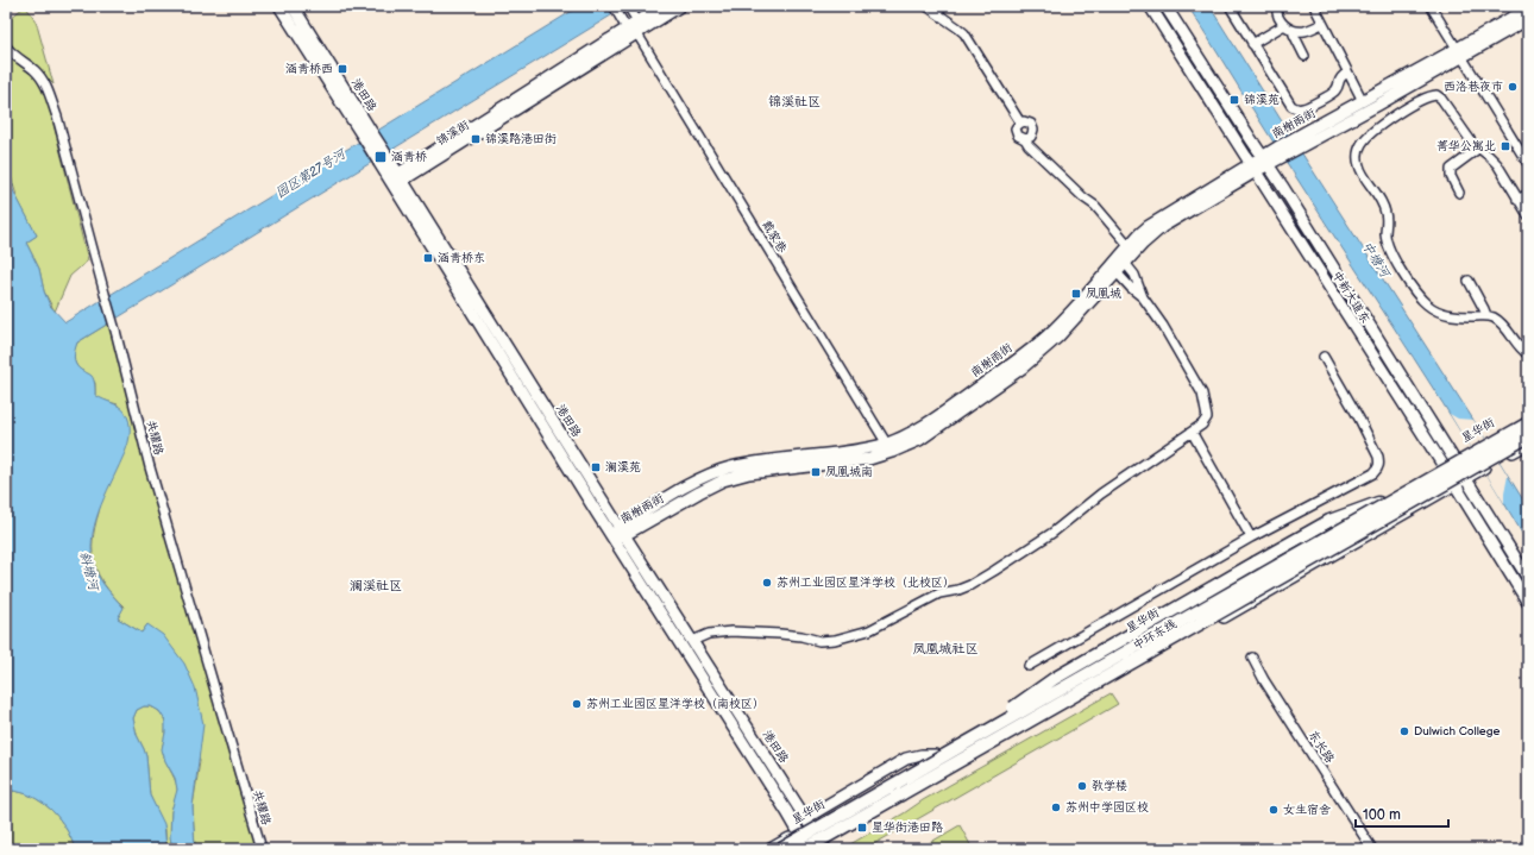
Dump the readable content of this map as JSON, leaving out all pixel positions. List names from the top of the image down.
{
  "streets": {
    "highway": ["中环东线"],
    "main road": [
      "港田路",
      "南榭雨街",
      "锦溪街",
      "中新大道东",
      "星华街"
    ],
    "street": ["戴家巷", "共耀路", "东长路"]
  },
  "crossings": [
    ["港田路", "南榭雨街"],
    ["港田路", "锦溪街"],
    ["港田路", "星华街"],
    ["南榭雨街", "戴家巷"],
    ["南榭雨街", "中新大道东"],
    ["锦溪街", "戴家巷"],
    ["中新大道东", "星华街"]
  ],
  "districts": ["锦溪社区", "澜溪社区", "凤凰城社区"],
  "water": ["园区第27号河", "中塘河", "斜塘河"],
  "places": {
    "transit": [
      "涵青桥西",
      "锦溪苑",
      "锦溪路港田街",
      "菁华公寓北",
      "涵青桥",
      "涵青桥东",
      "凤凰城",
      "澜溪苑",
      "凤凰城南",
      "星华街港田路"
    ],
    "other": [
      "西洛巷夜市",
      "苏州工业园区星洋学校（北校区）",
      "苏州工业园区星洋学校（南校区）",
      "Dulwich College",
      "教学楼",
      "苏州中学园区校",
      "女生宿舍"
    ]
  },
  "scale_bar": "100 m"
}
